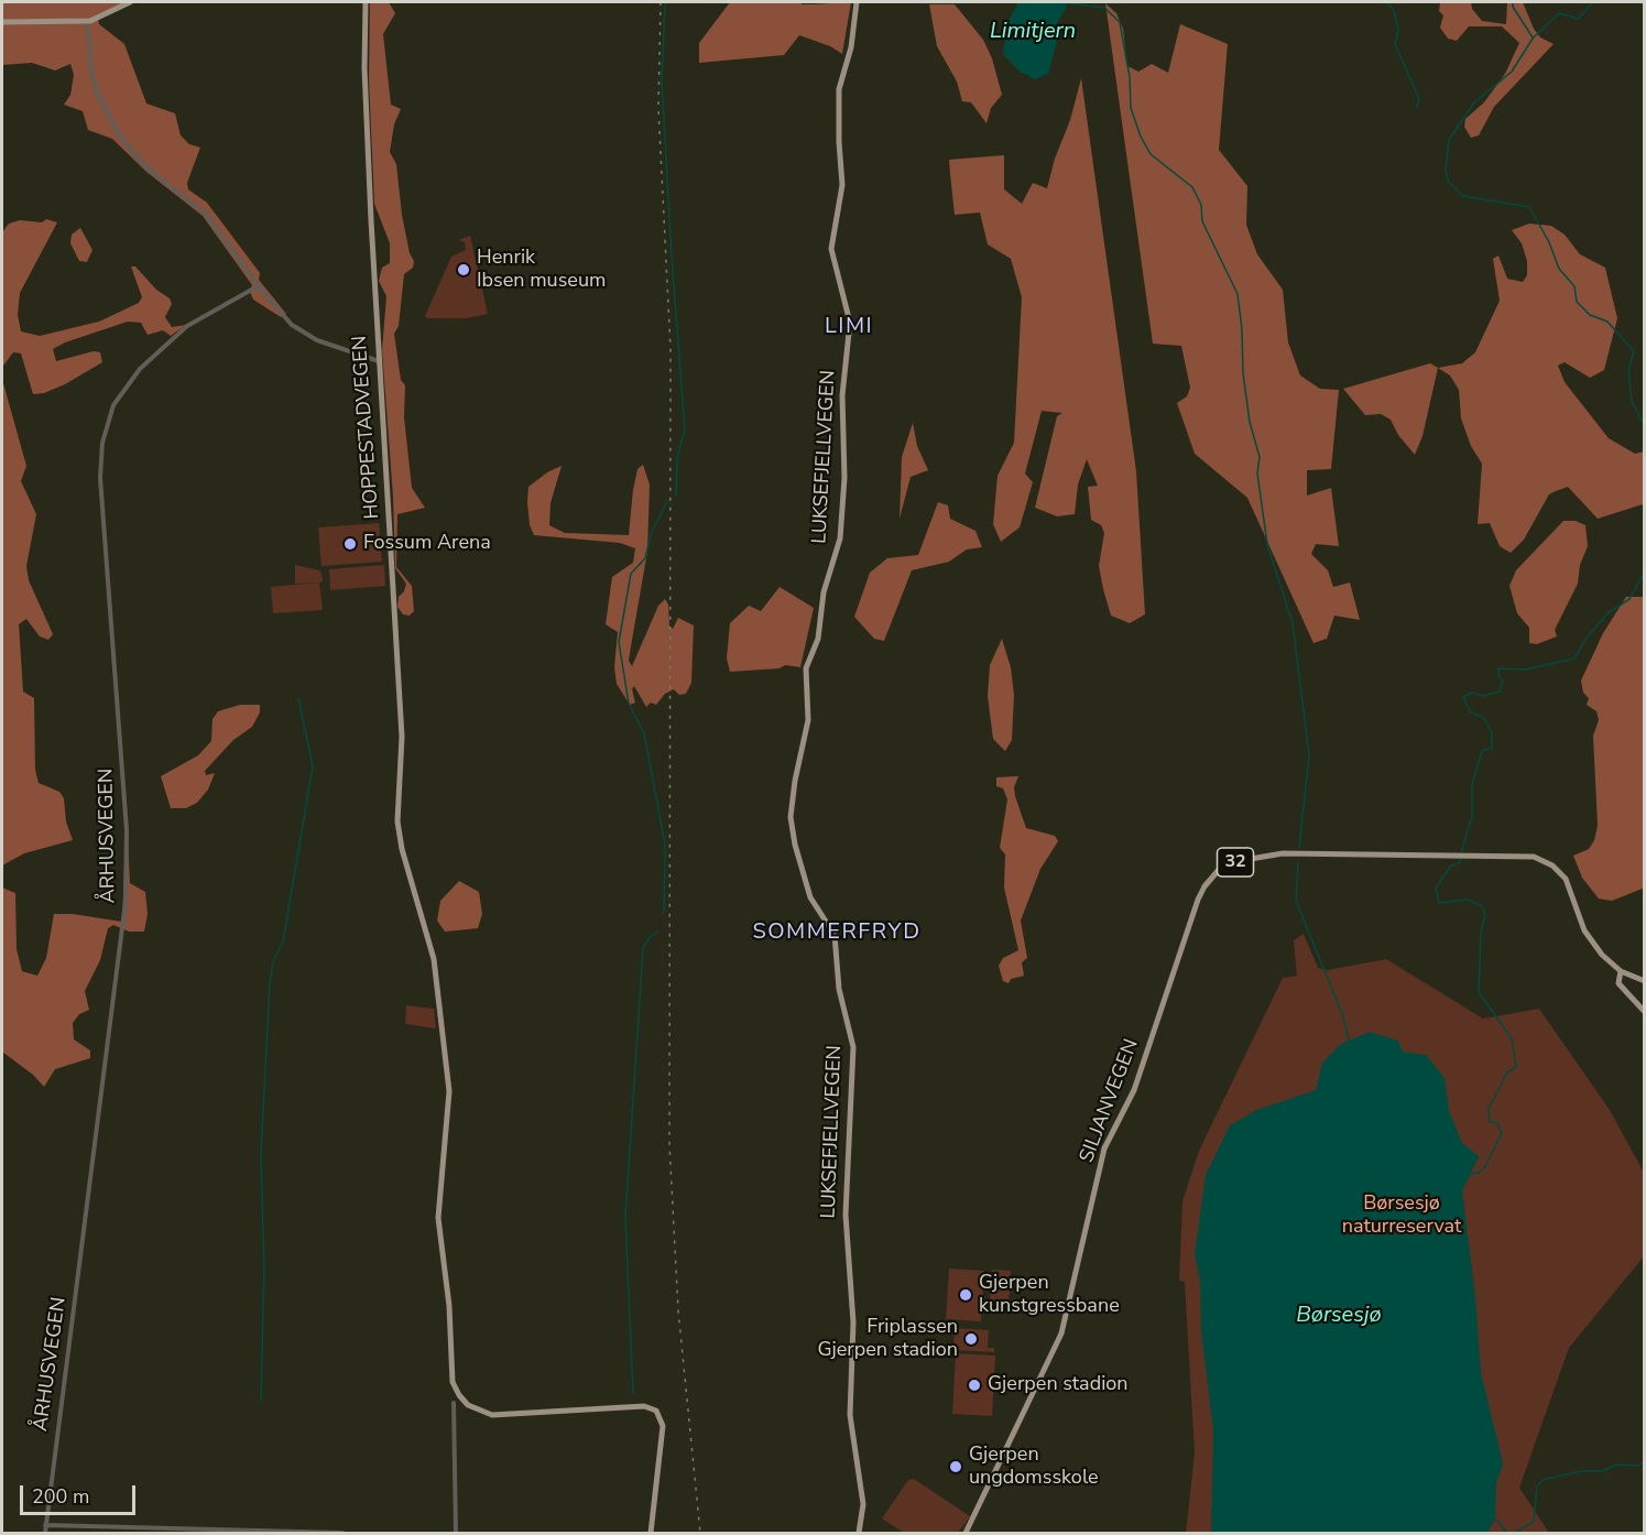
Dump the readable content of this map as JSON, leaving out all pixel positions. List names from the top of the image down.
{
  "streets": {
    "main road": [
      "HOPPESTADVEGEN",
      "LUKSEFJELLVEGEN",
      "32",
      "SILJANVEGEN"
    ],
    "street": ["ÅRHUSVEGEN"]
  },
  "districts": ["LIMI", "SOMMERFRYD"],
  "water": ["Limitjern", "Børsesjø"],
  "parks": ["Børsesjø naturreservat"],
  "places": [
    "Henrik Ibsen museum",
    "Fossum Arena",
    "Gjerpen kunstgressbane",
    "Friplassen Gjerpen stadion",
    "Gjerpen stadion",
    "Gjerpen ungdomsskole"
  ],
  "scale_bar": "200 m"
}
